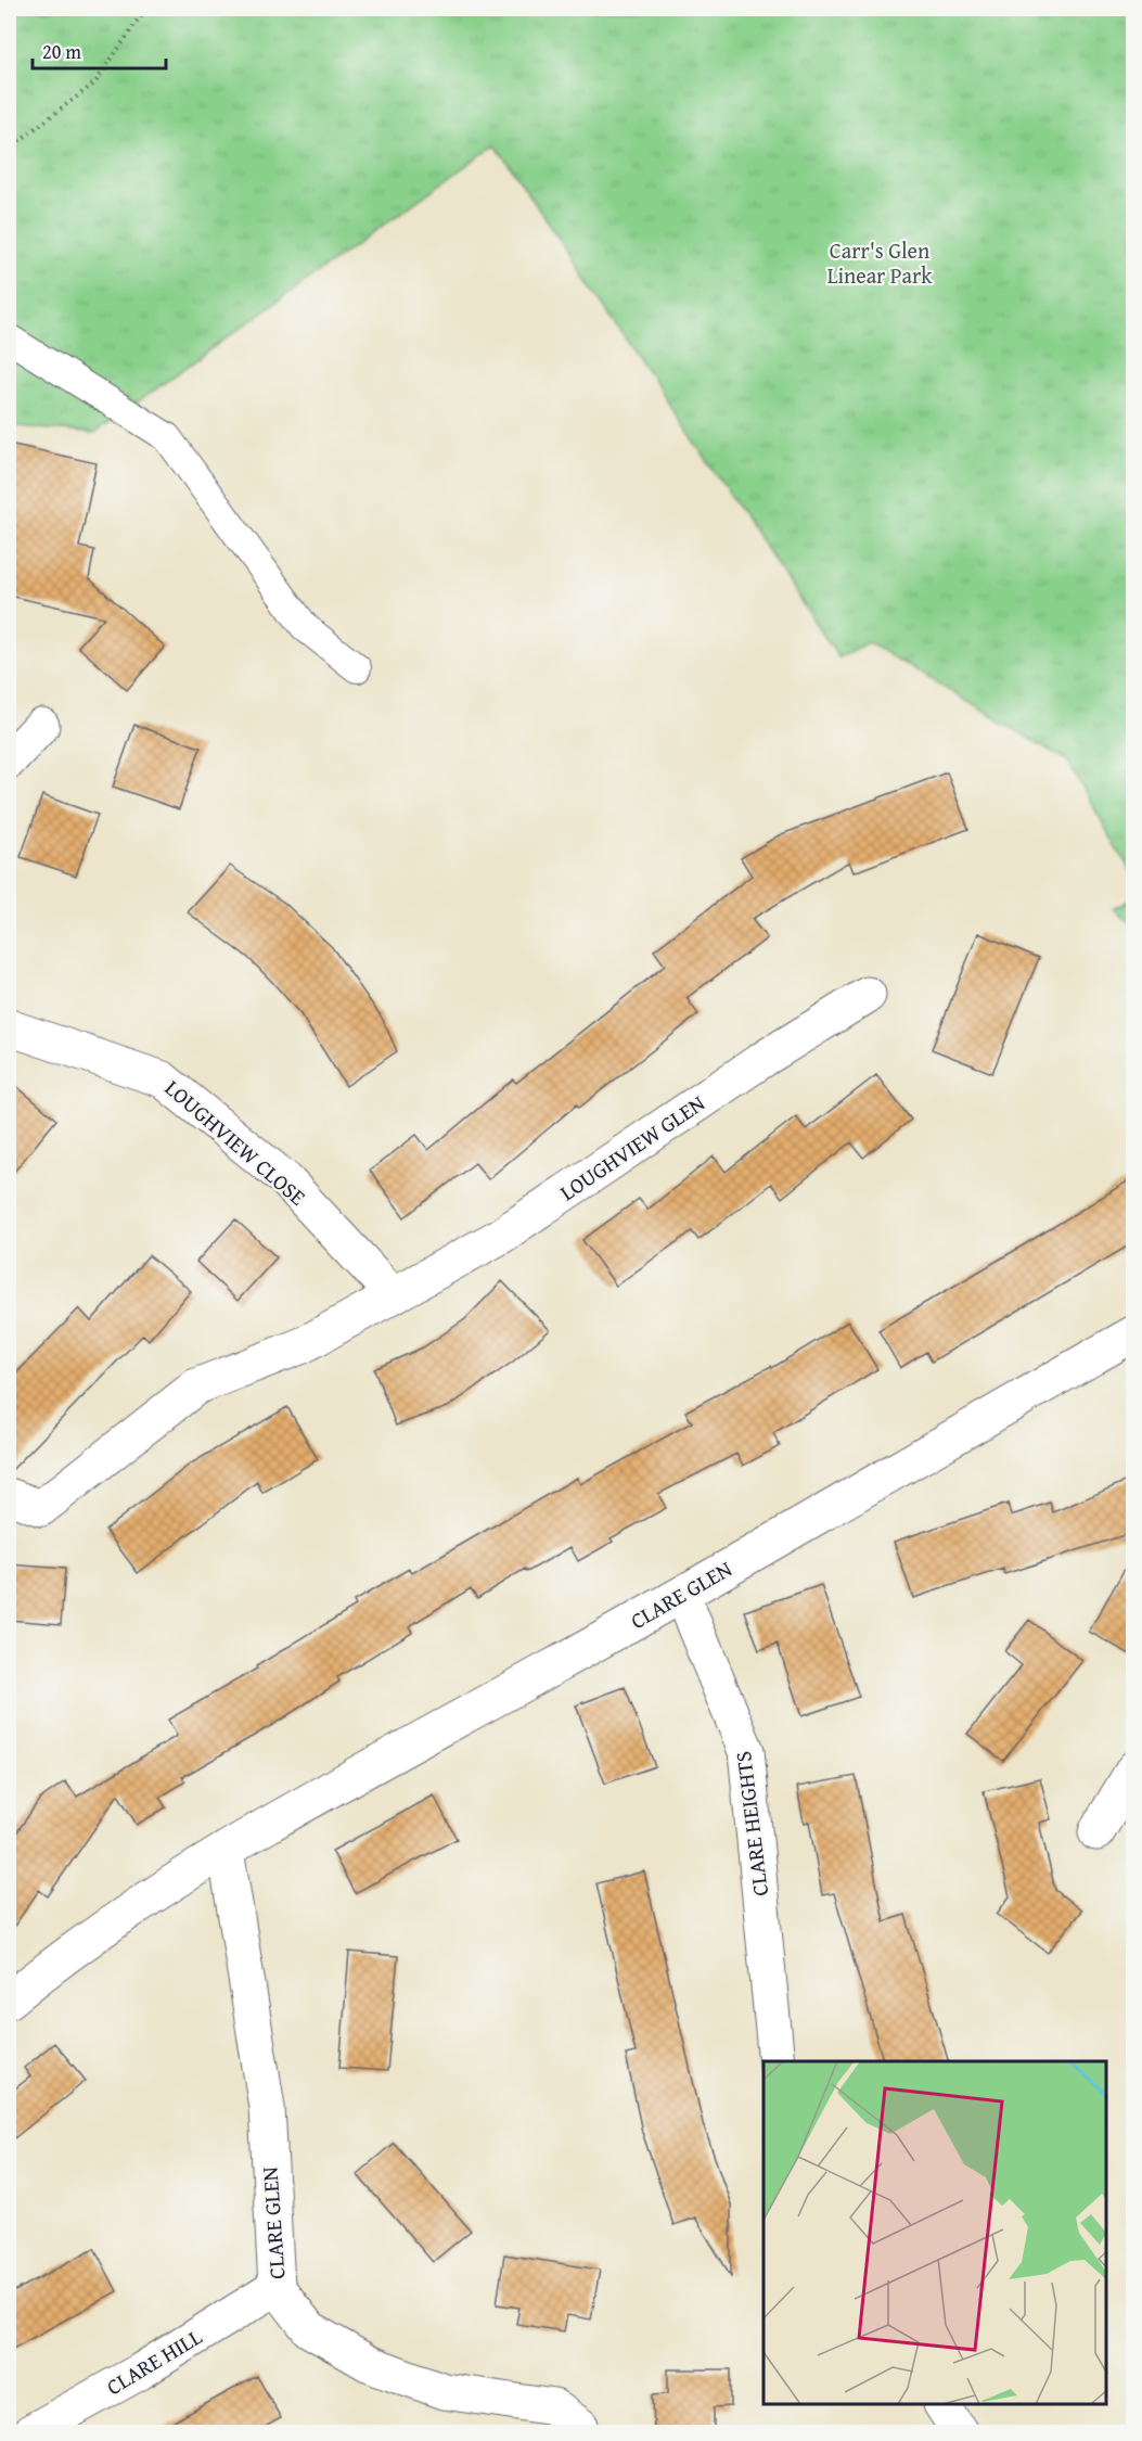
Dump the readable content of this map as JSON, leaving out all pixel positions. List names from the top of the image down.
{
  "streets": {
    "street": [
      "LOUGHVIEW CLOSE",
      "LOUGHVIEW GLEN",
      "CLARE GLEN",
      "CLARE HEIGHTS",
      "CLARE HILL"
    ]
  },
  "crossings": [
    ["LOUGHVIEW CLOSE", "LOUGHVIEW GLEN"],
    ["CLARE GLEN", "CLARE HEIGHTS"],
    ["CLARE GLEN", "CLARE HILL"]
  ],
  "parks": ["Carr's Glen Linear Park"],
  "scale_bar": "20 m"
}
